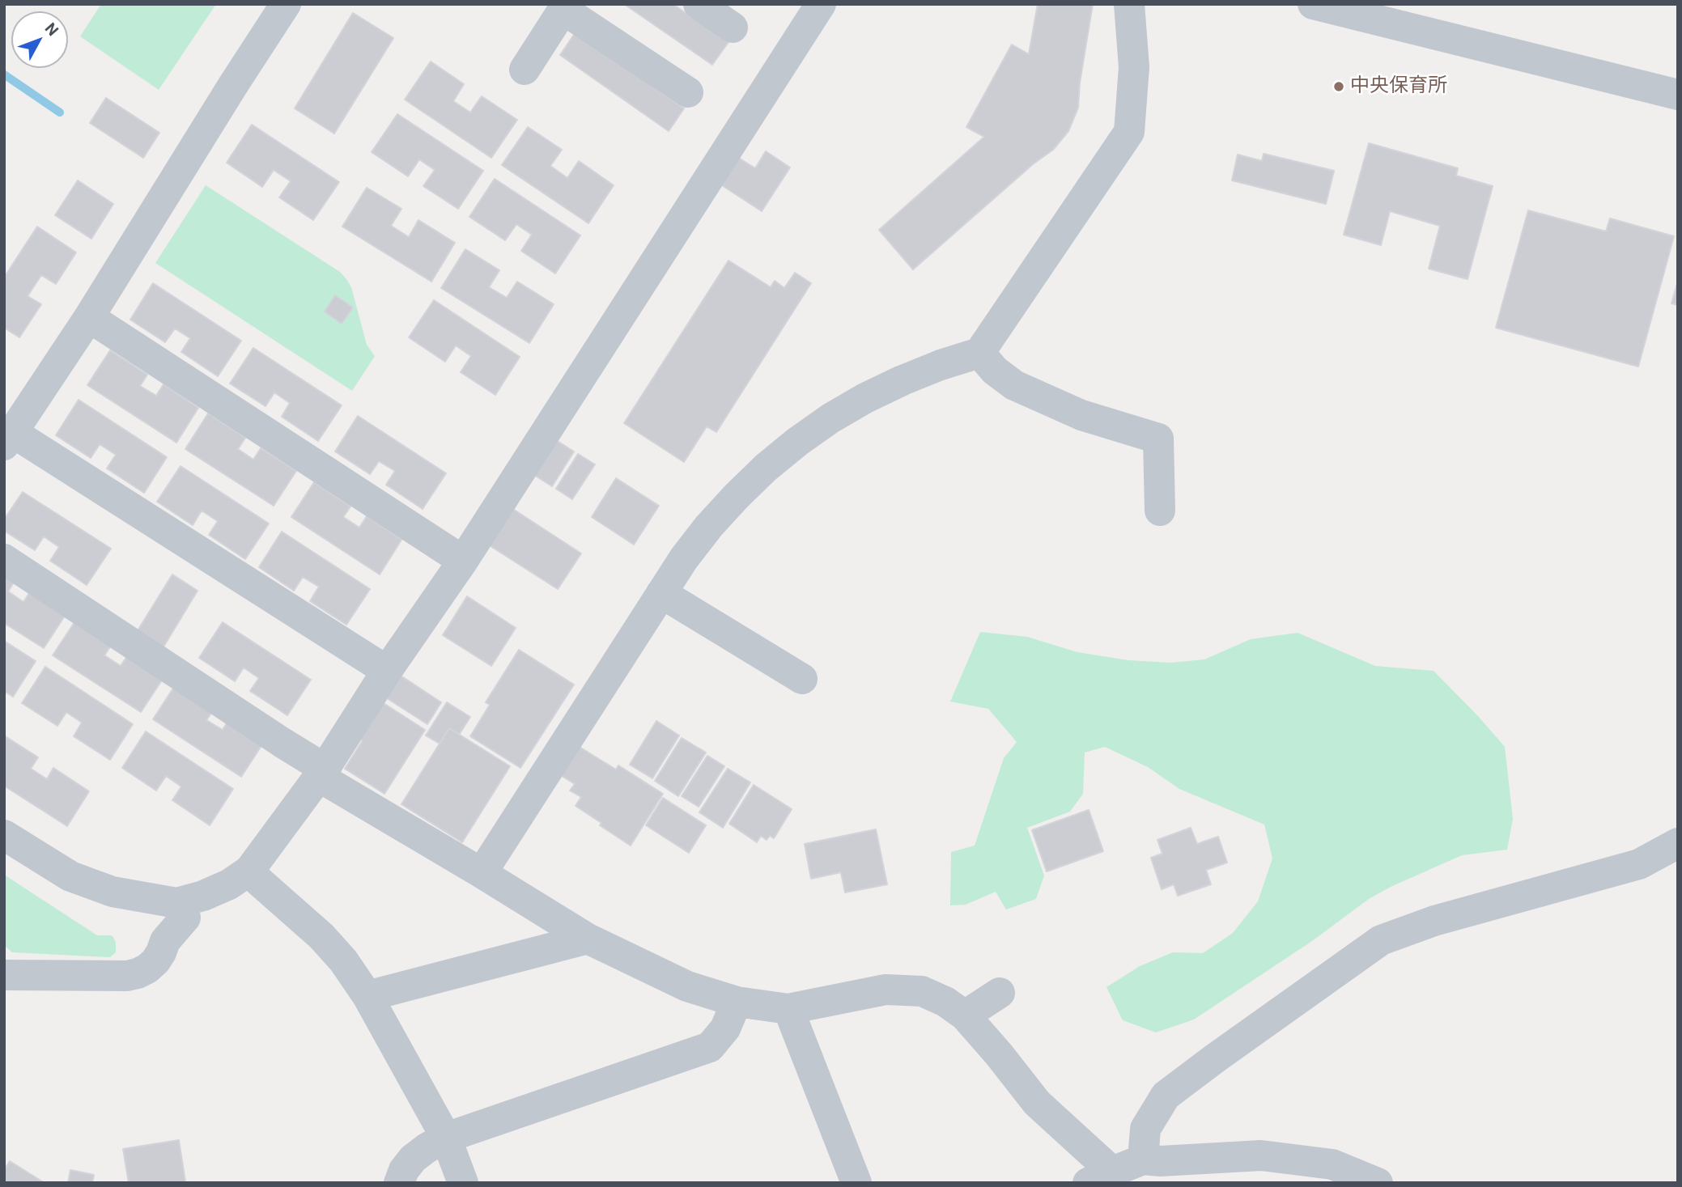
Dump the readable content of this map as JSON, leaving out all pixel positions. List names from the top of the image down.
{
  "places": ["中央保育所"],
  "north": "top right"
}
